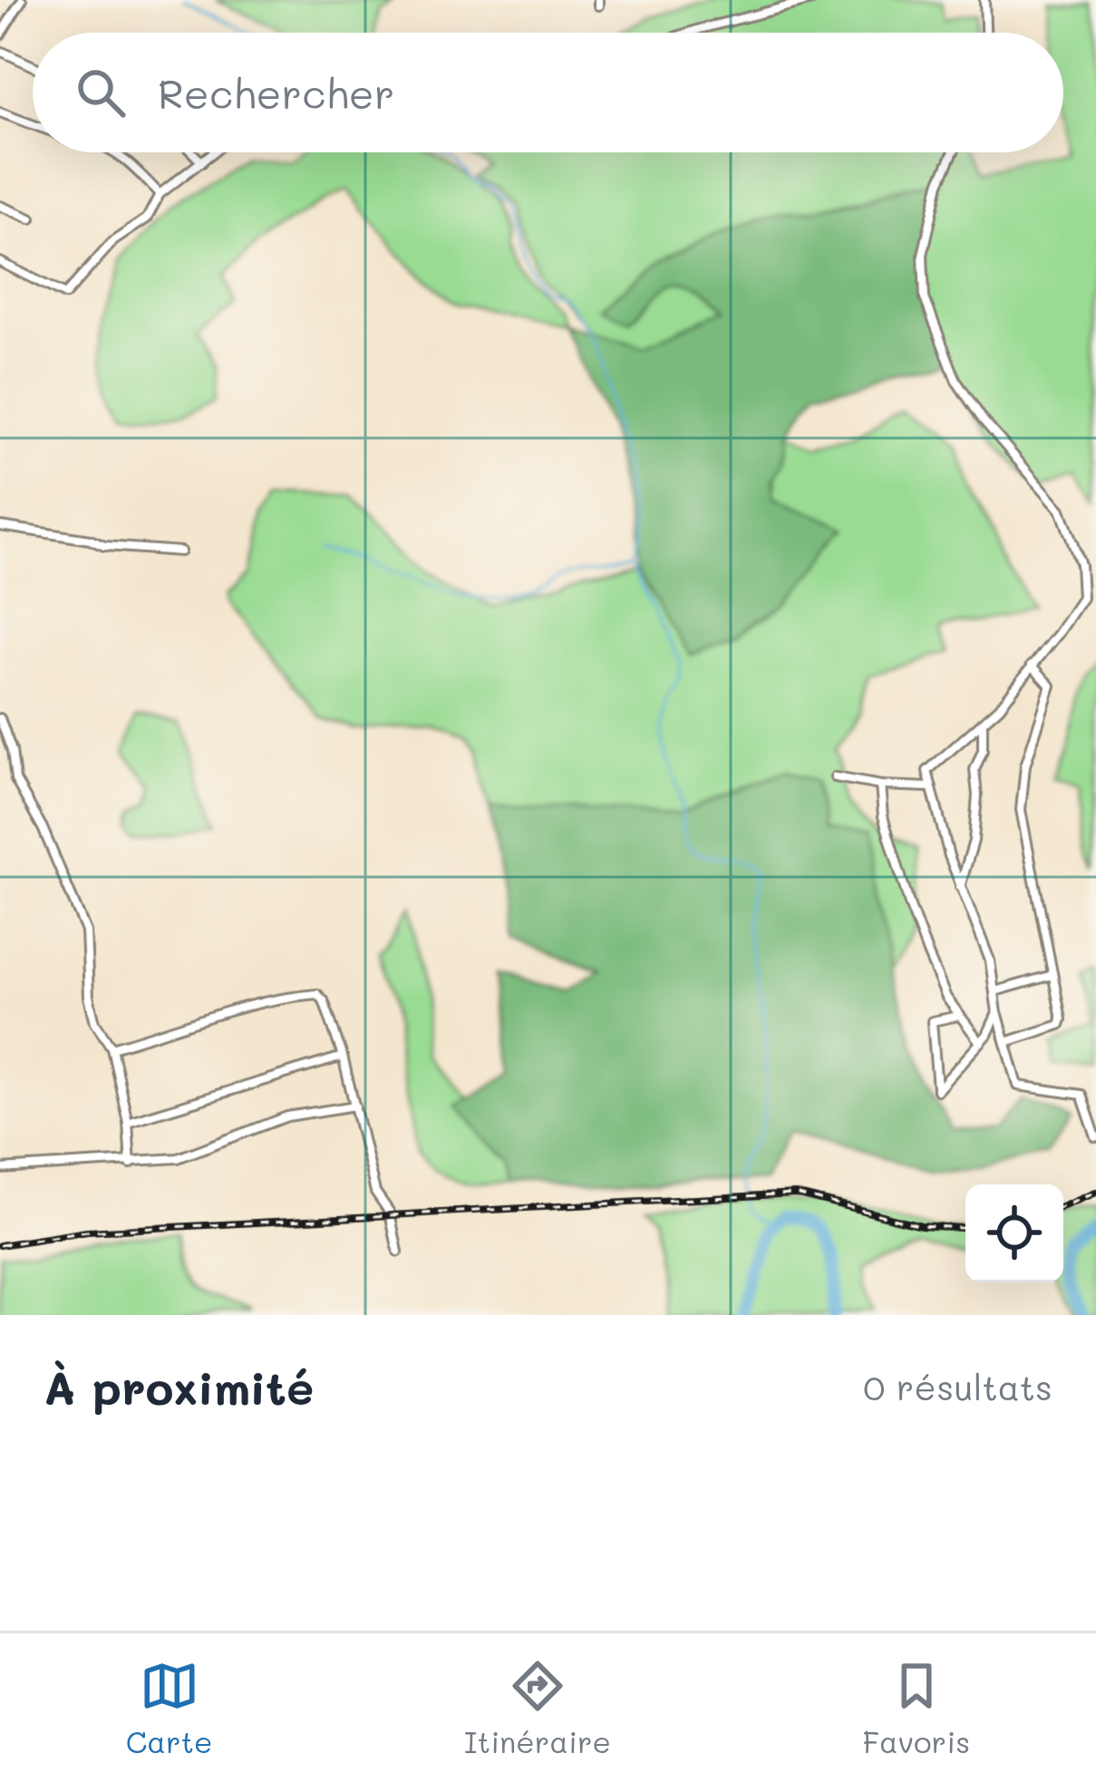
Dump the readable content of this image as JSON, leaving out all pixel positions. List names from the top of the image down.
{
  "page": {
    "search": "Rechercher",
    "heading": ["À proximité", "0 résultats"],
    "nav": ["Carte", "Itinéraire", "Favoris"]
  }
}
